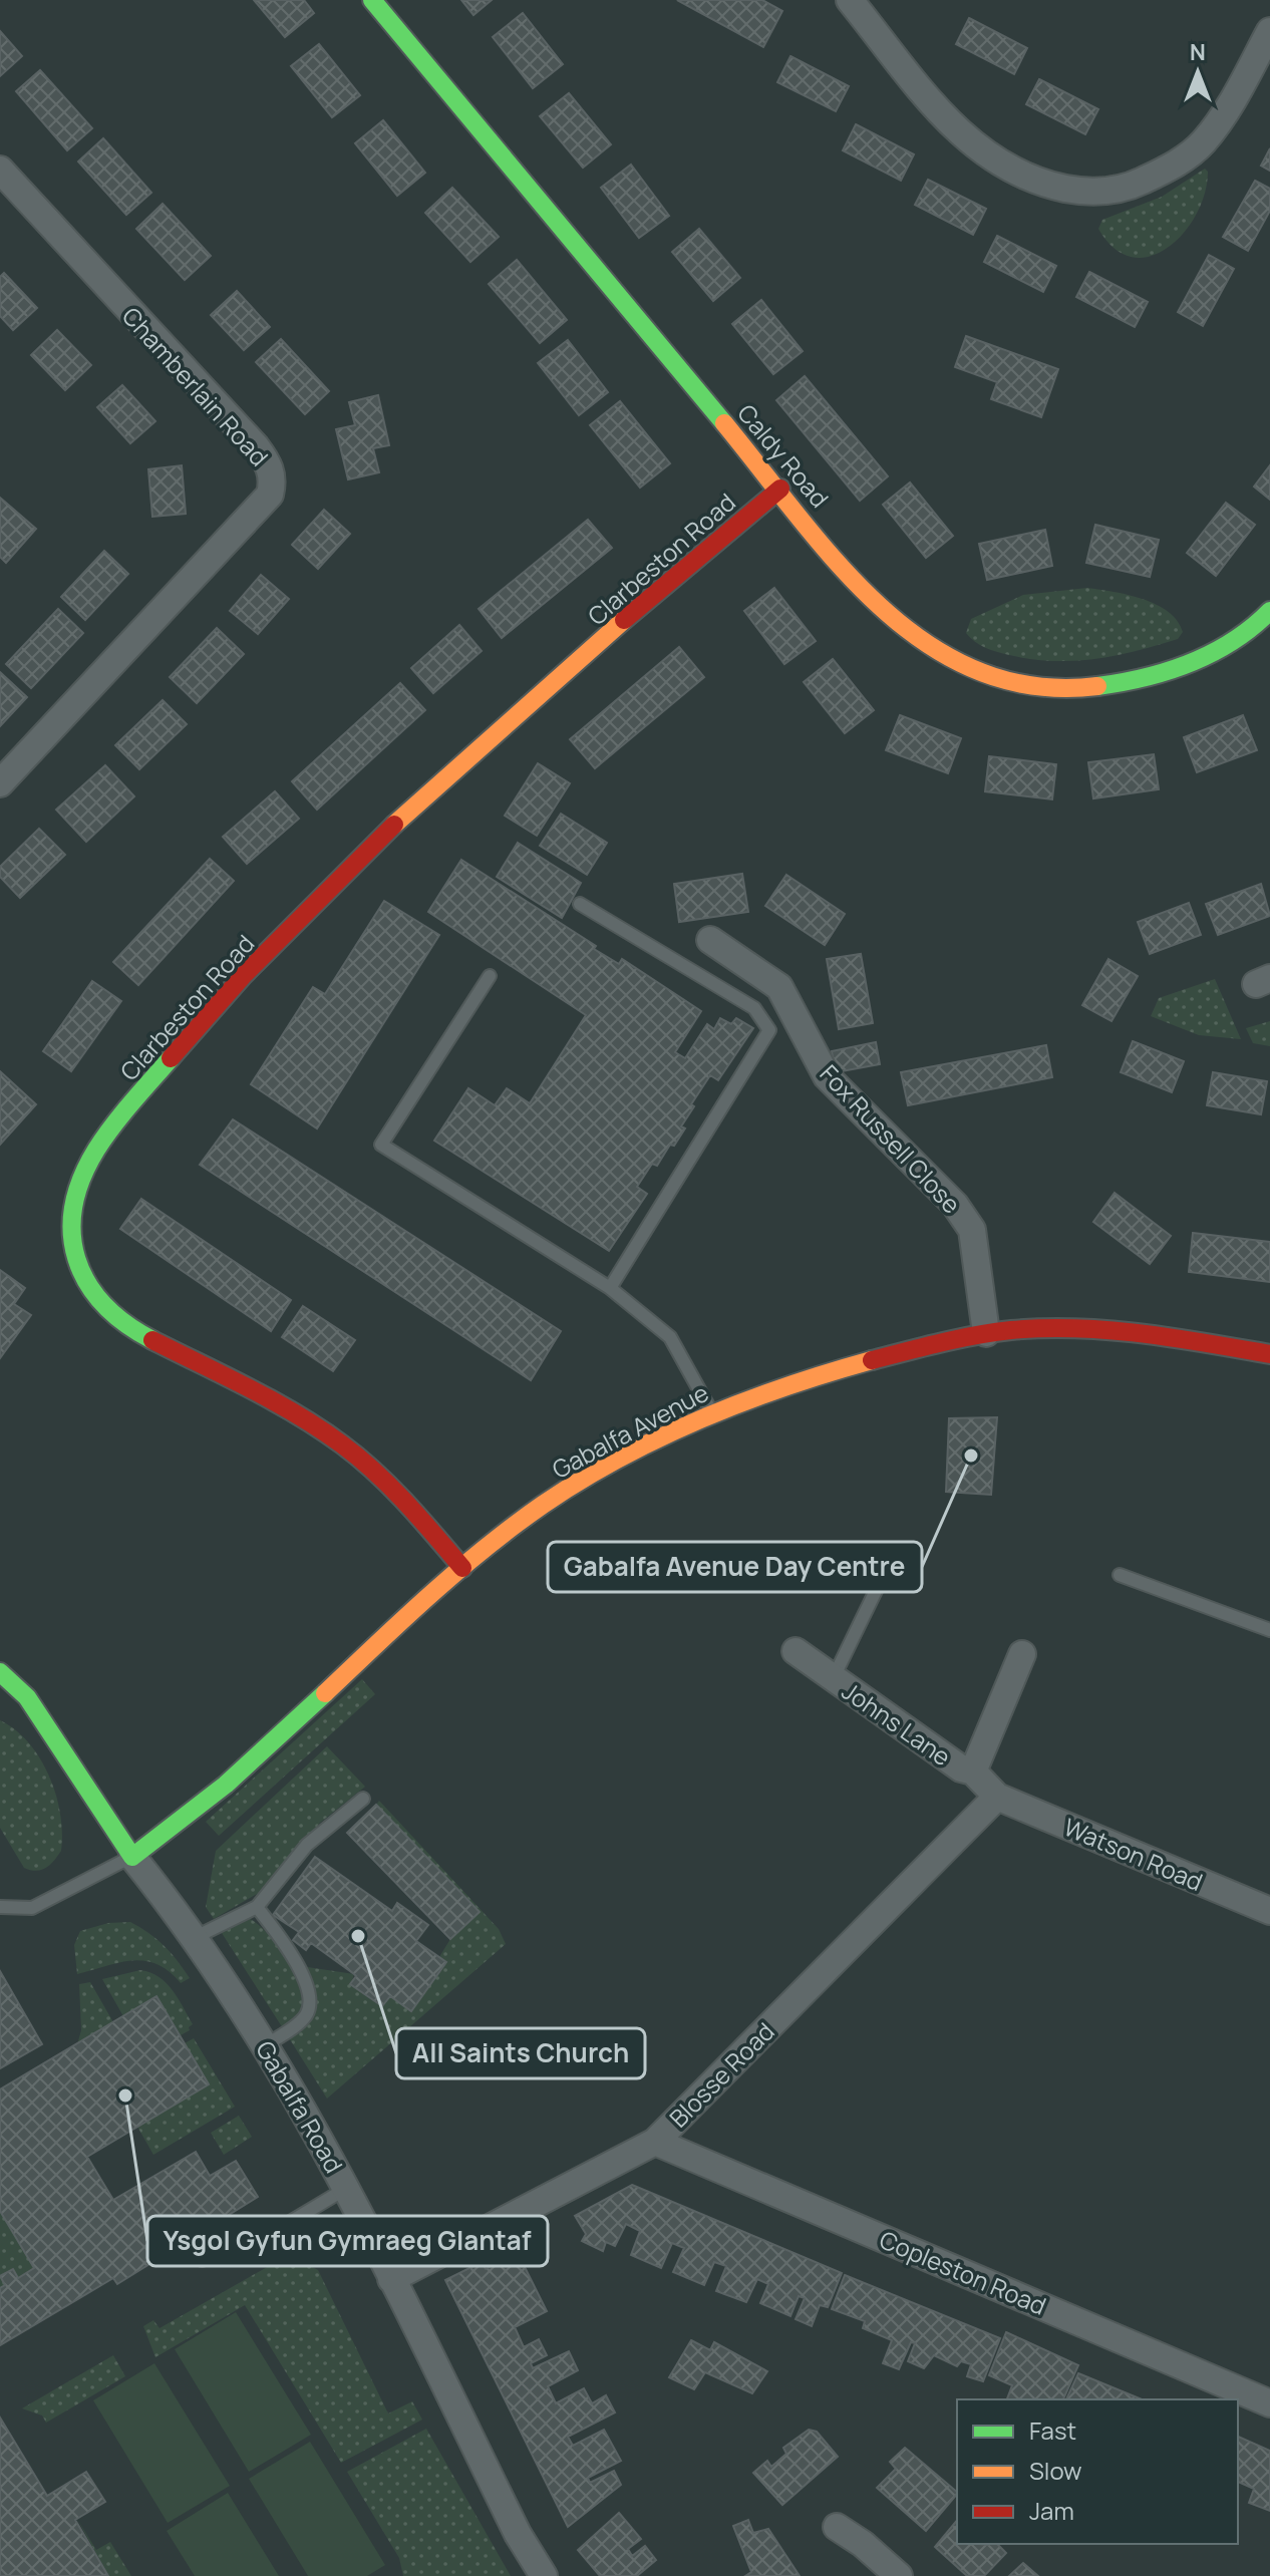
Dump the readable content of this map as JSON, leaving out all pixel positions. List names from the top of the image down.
{
  "streets": {
    "street": [
      "Chamberlain Road",
      "Caldy Road",
      "Clarbeston Road",
      "Fox Russell Close",
      "Gabalfa Avenue",
      "Johns Lane",
      "Watson Road",
      "Blosse Road",
      "Gabalfa Road",
      "Copleston Road"
    ]
  },
  "crossings": [
    ["Caldy Road", "Clarbeston Road"],
    ["Clarbeston Road", "Gabalfa Avenue"],
    ["Fox Russell Close", "Gabalfa Avenue"],
    ["Gabalfa Avenue", "Gabalfa Road"],
    ["Johns Lane", "Watson Road"],
    ["Johns Lane", "Blosse Road"],
    ["Watson Road", "Blosse Road"],
    ["Blosse Road", "Gabalfa Road"],
    ["Blosse Road", "Copleston Road"]
  ],
  "places": ["Gabalfa Avenue Day Centre", "All Saints Church", "Ysgol Gyfun Gymraeg Glantaf"],
  "legend": ["Fast", "Slow", "Jam"],
  "north": "top"
}
